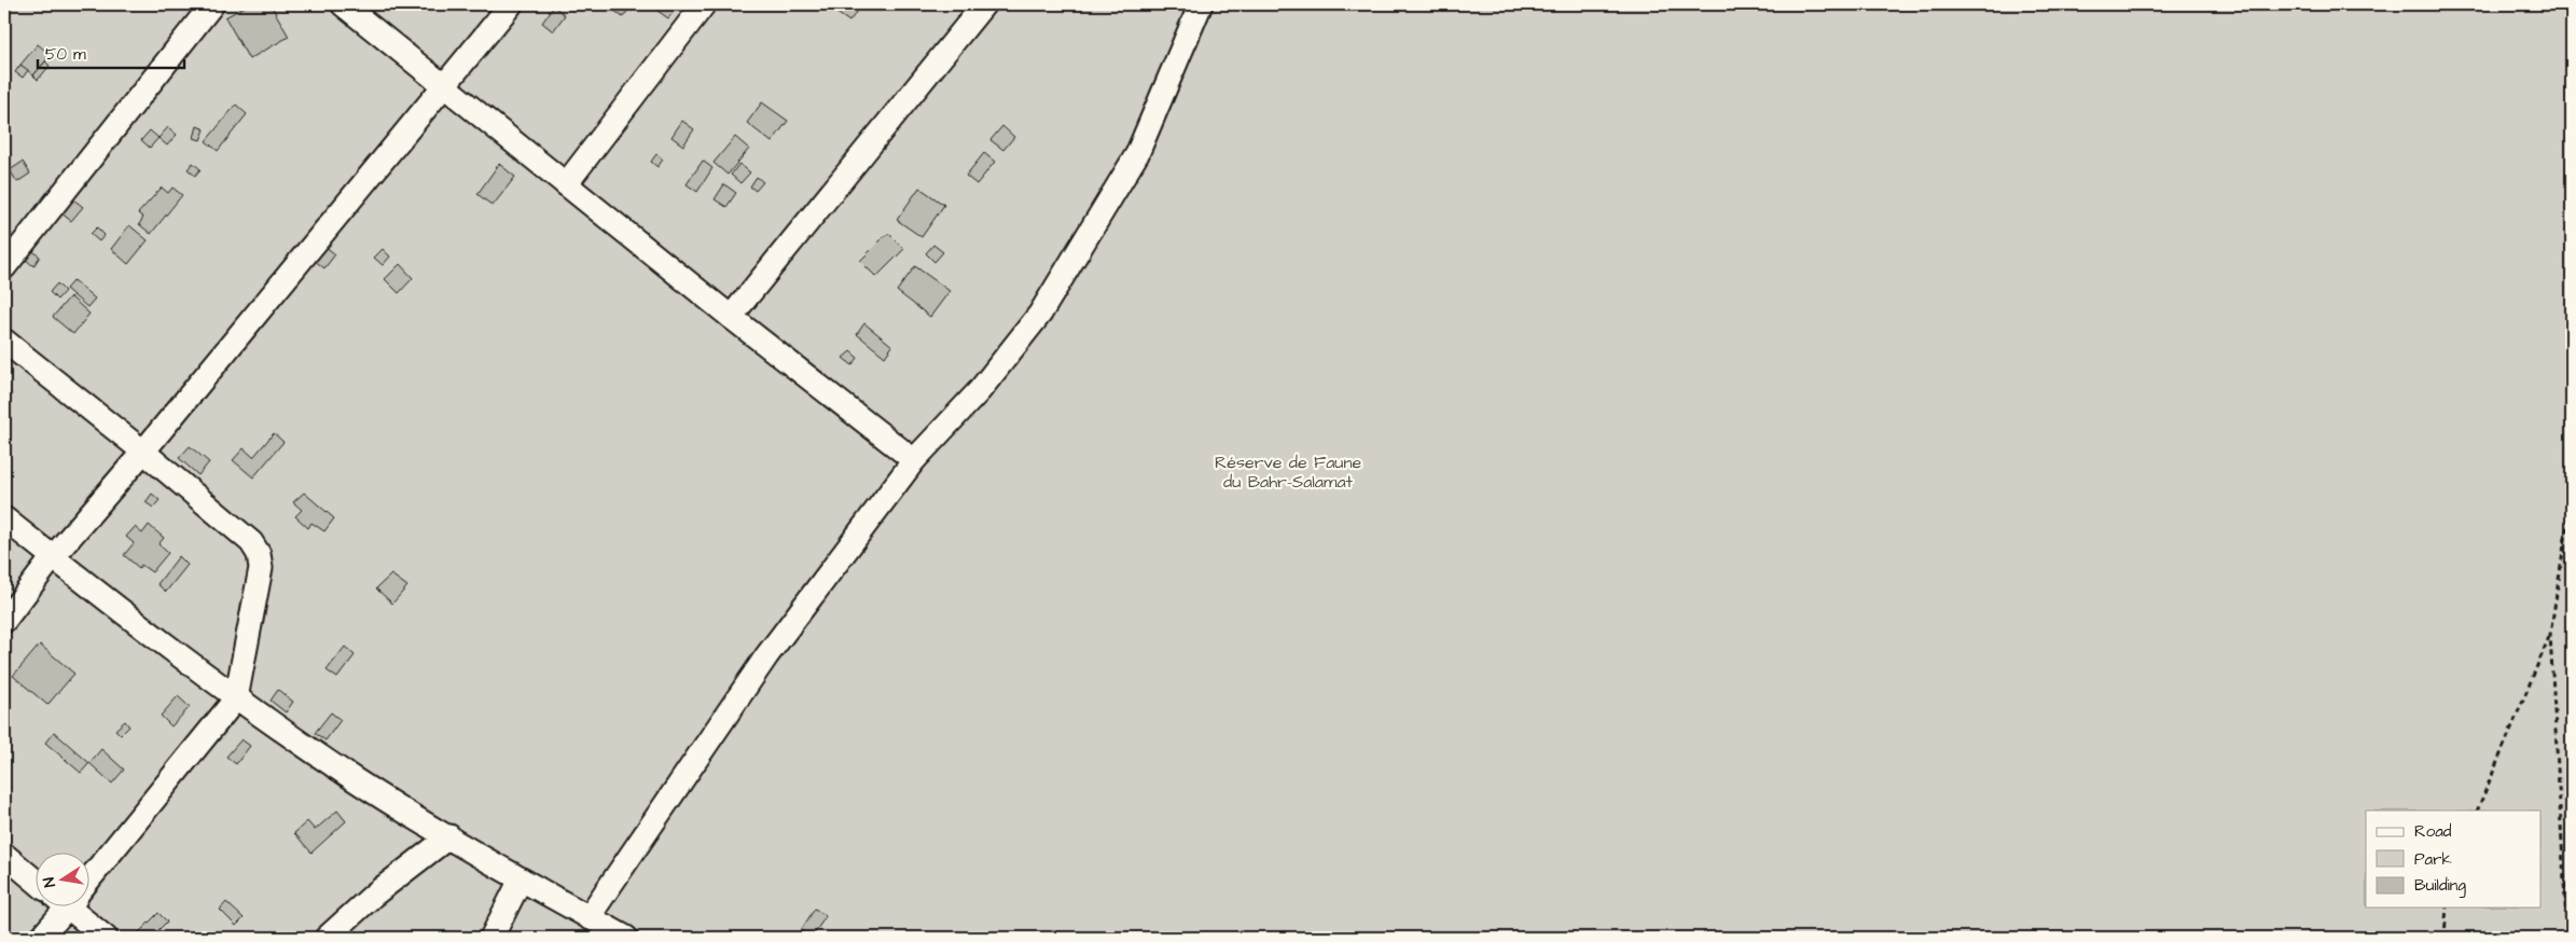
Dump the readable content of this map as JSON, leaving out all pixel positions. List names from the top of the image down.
{
  "parks": ["Réserve de Faune du Bahr-Salamat"],
  "legend": ["Road", "Park", "Building"],
  "scale_bar": "50 m",
  "north": "left"
}
